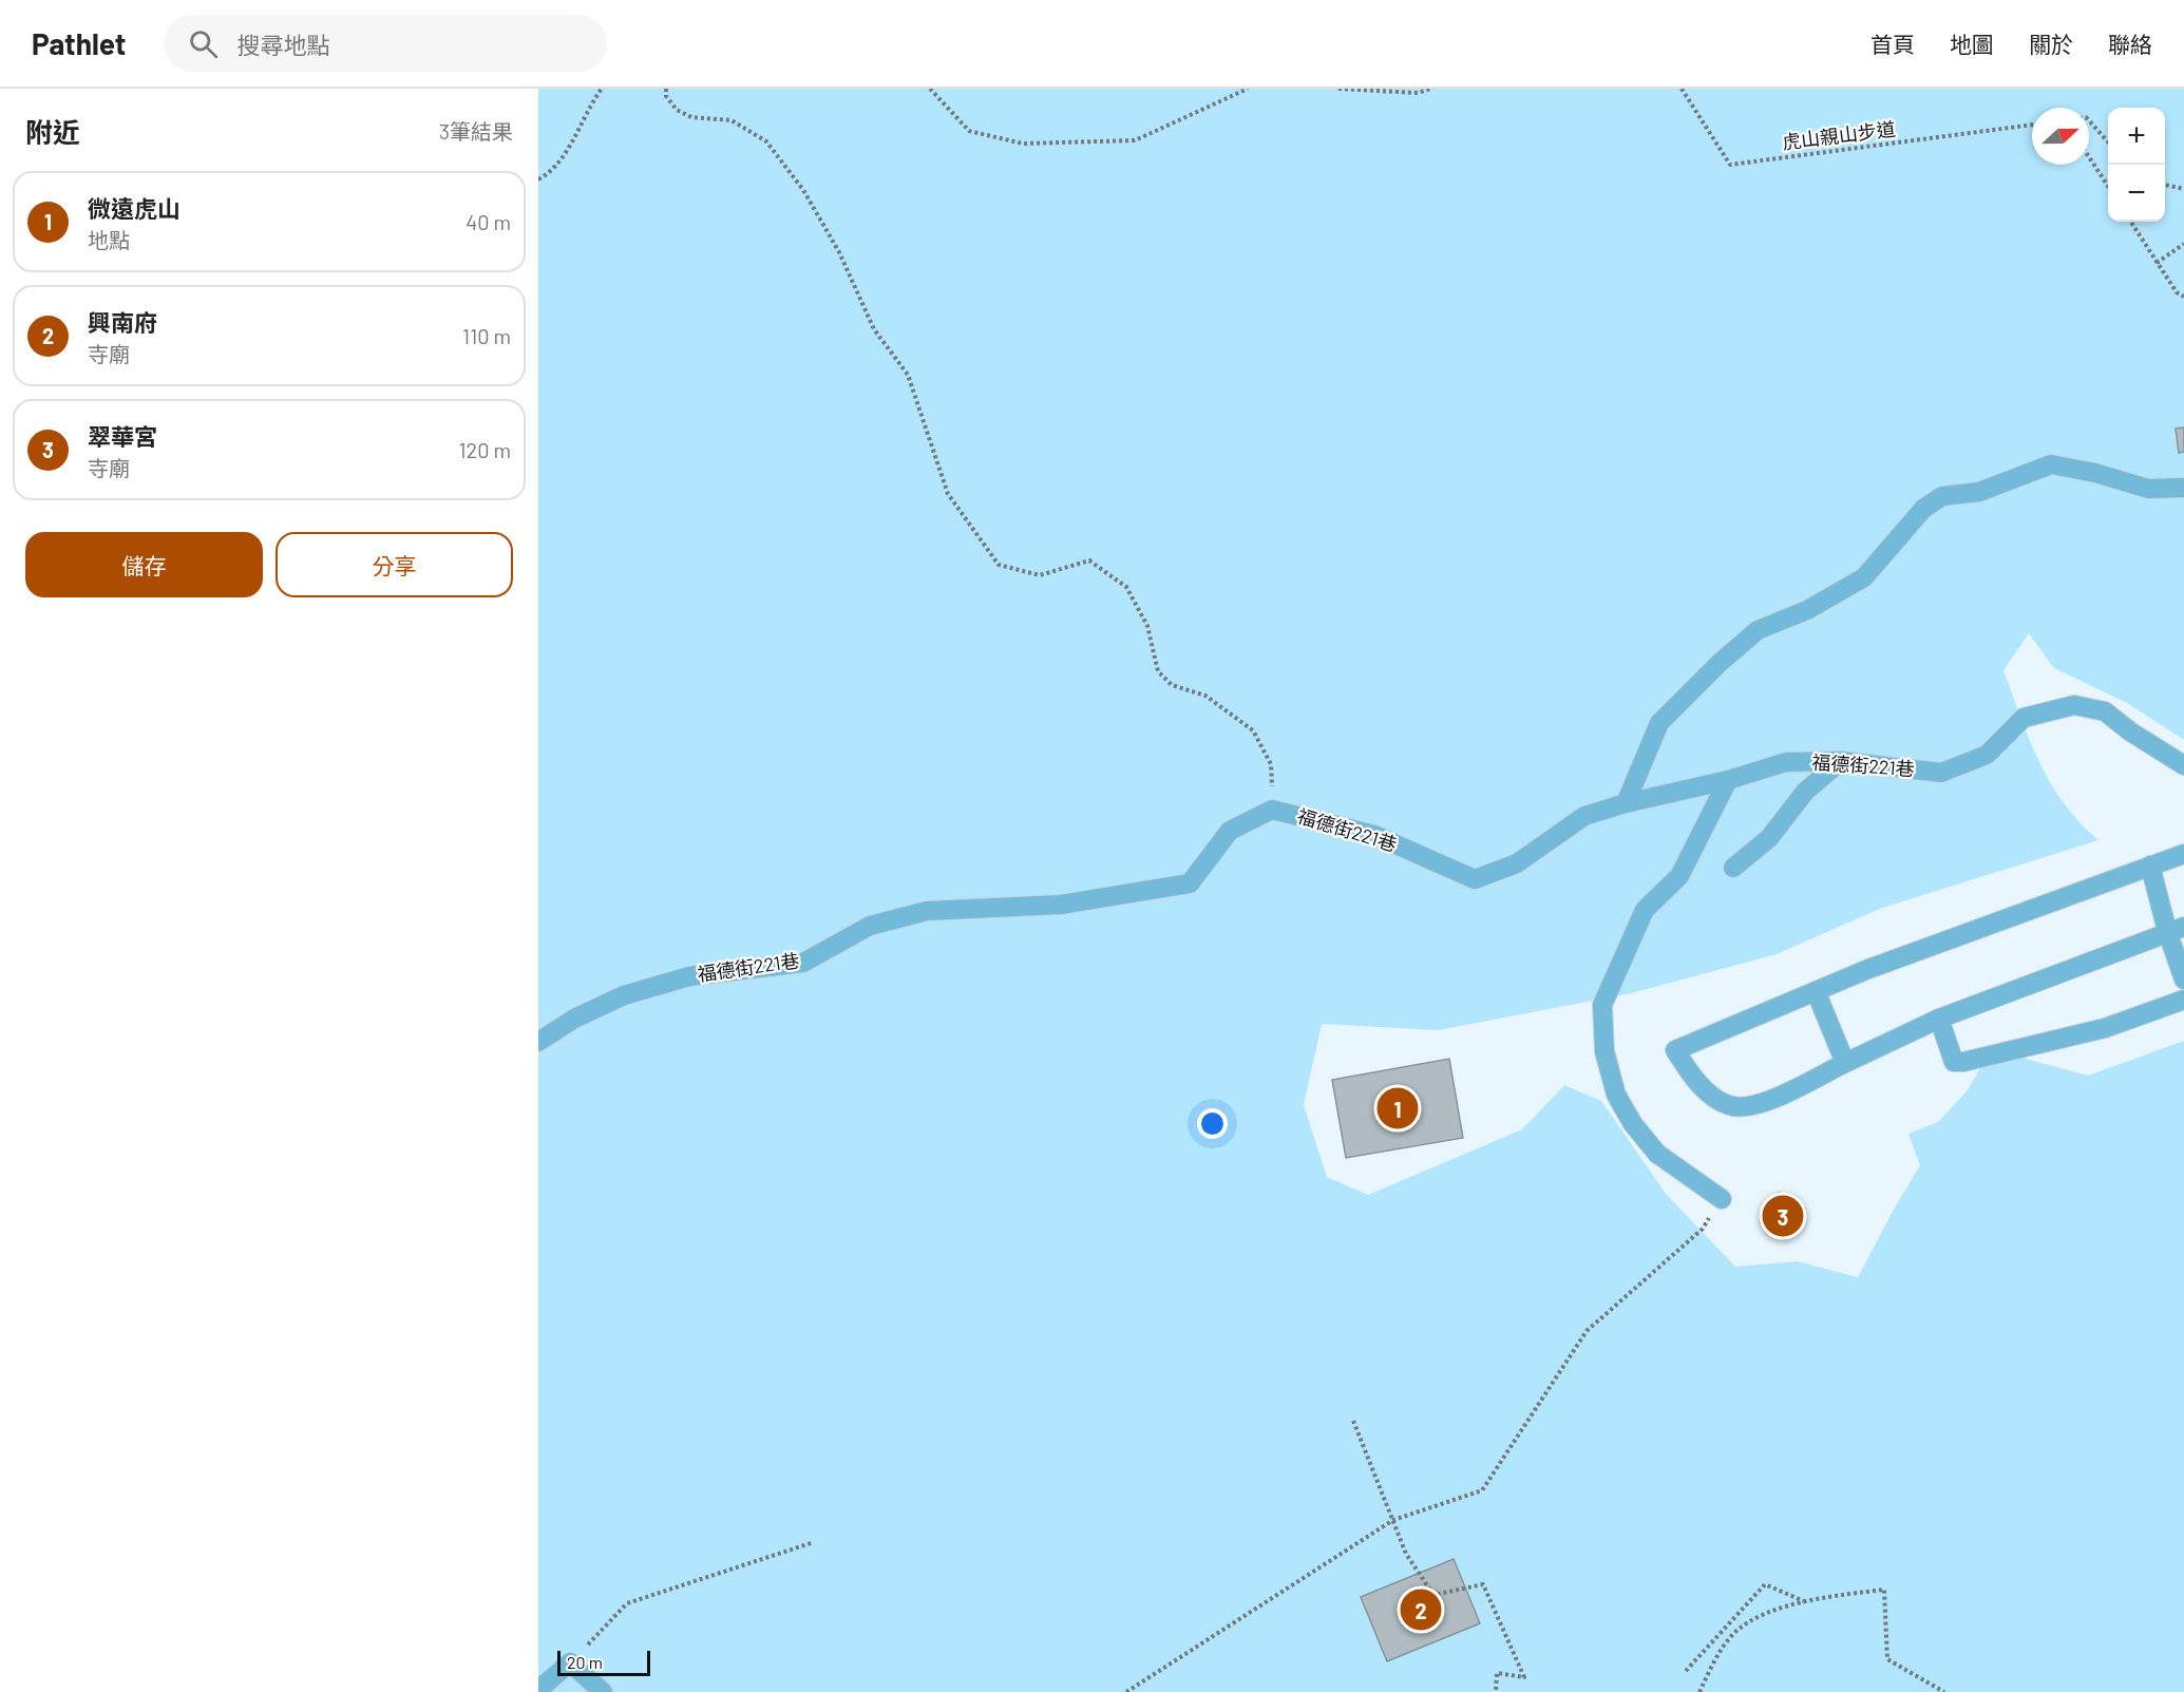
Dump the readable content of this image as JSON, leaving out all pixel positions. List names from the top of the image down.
{
  "streets": {
    "lane": ["福德街221巷"],
    "path": ["虎山親山步道"]
  },
  "scale_bar": "20 m",
  "north": "right",
  "page": {
    "header": "Pathlet",
    "search": "搜尋地點",
    "nav": [
      "首頁",
      "地圖",
      "關於",
      "聯絡"
    ],
    "heading": ["附近", "3筆結果"],
    "map_buttons": ["+", "−"],
    "list": [
      {
        "mark": "1",
        "name": "微遠虎山",
        "note": "地點",
        "value": "40 m"
      },
      {
        "mark": "2",
        "name": "興南府",
        "note": "寺廟",
        "value": "110 m"
      },
      {
        "mark": "3",
        "name": "翠華宮",
        "note": "寺廟",
        "value": "120 m"
      }
    ],
    "buttons": ["儲存", "分享"],
    "pins": ["1", "3", "2"],
    "scale": "20 m"
  }
}
